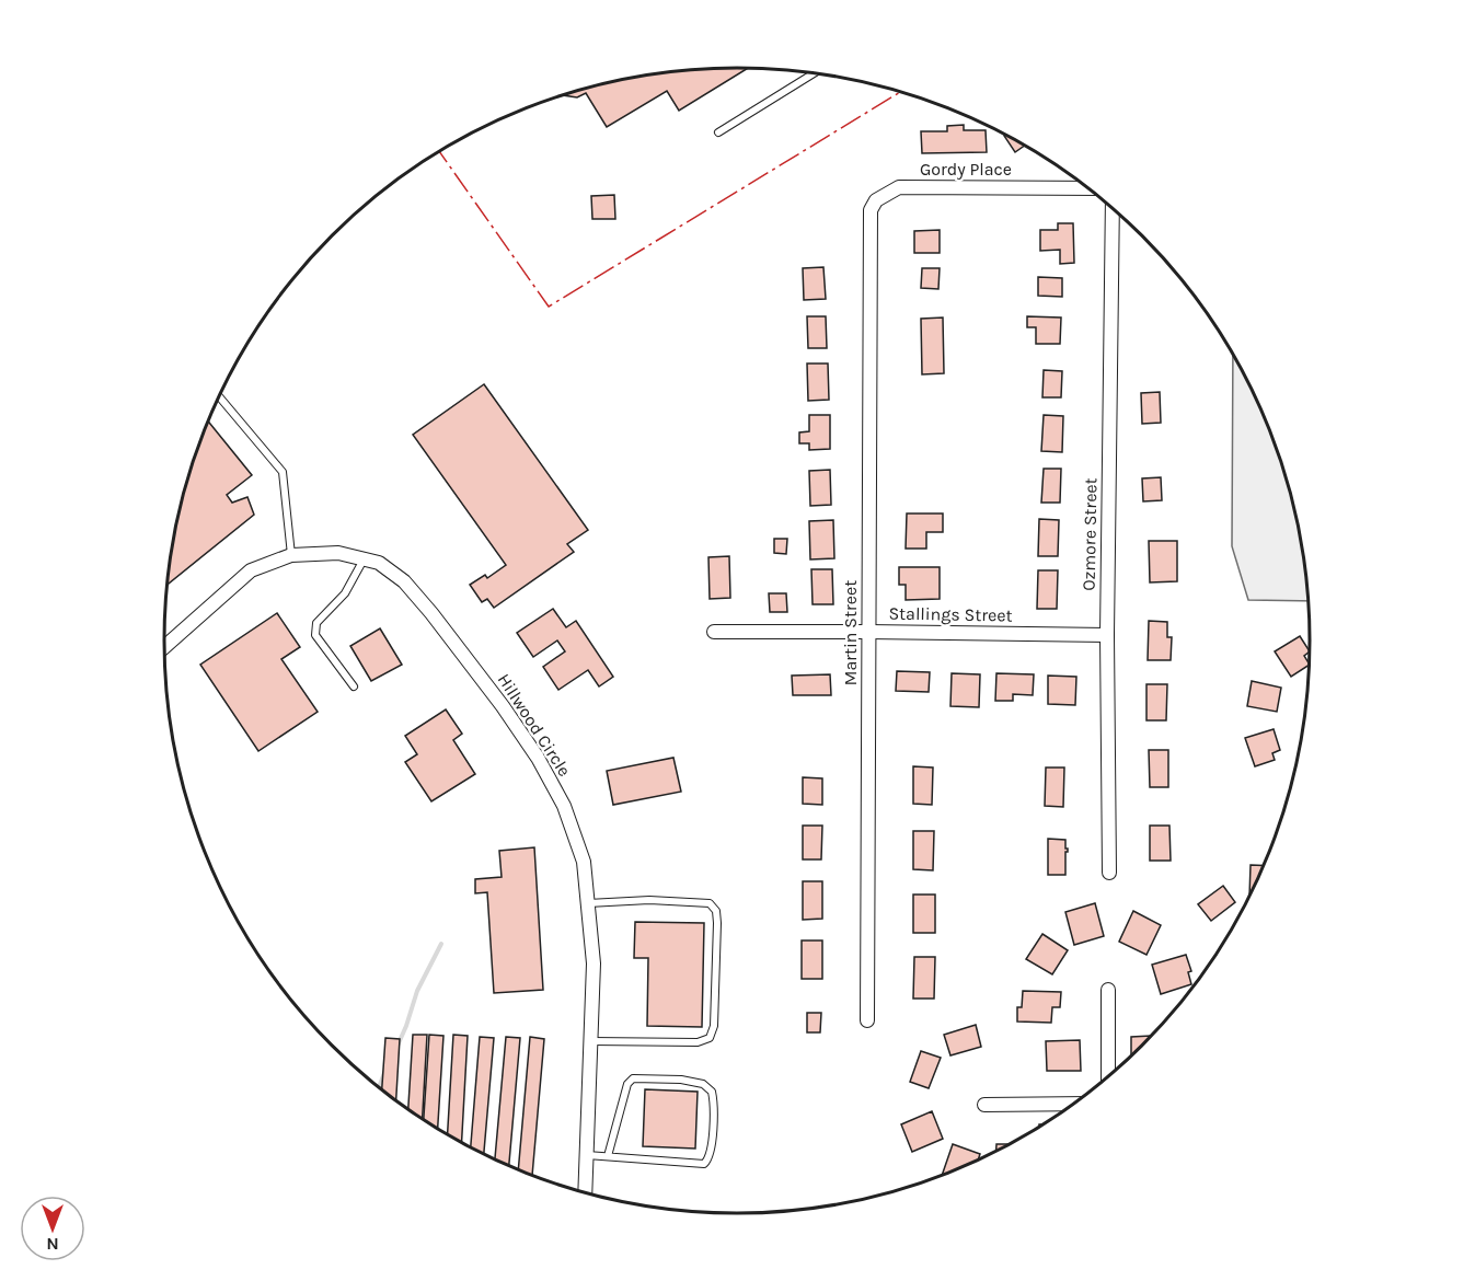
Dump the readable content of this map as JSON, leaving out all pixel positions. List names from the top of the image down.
{
  "streets": {
    "street": [
      "Gordy Place",
      "Ozmore Street",
      "Stallings Street",
      "Martin Street",
      "Hillwood Circle"
    ]
  },
  "crossings": [
    ["Gordy Place", "Martin Street"],
    ["Ozmore Street", "Stallings Street"],
    ["Stallings Street", "Martin Street"]
  ],
  "north": "bottom"
}
